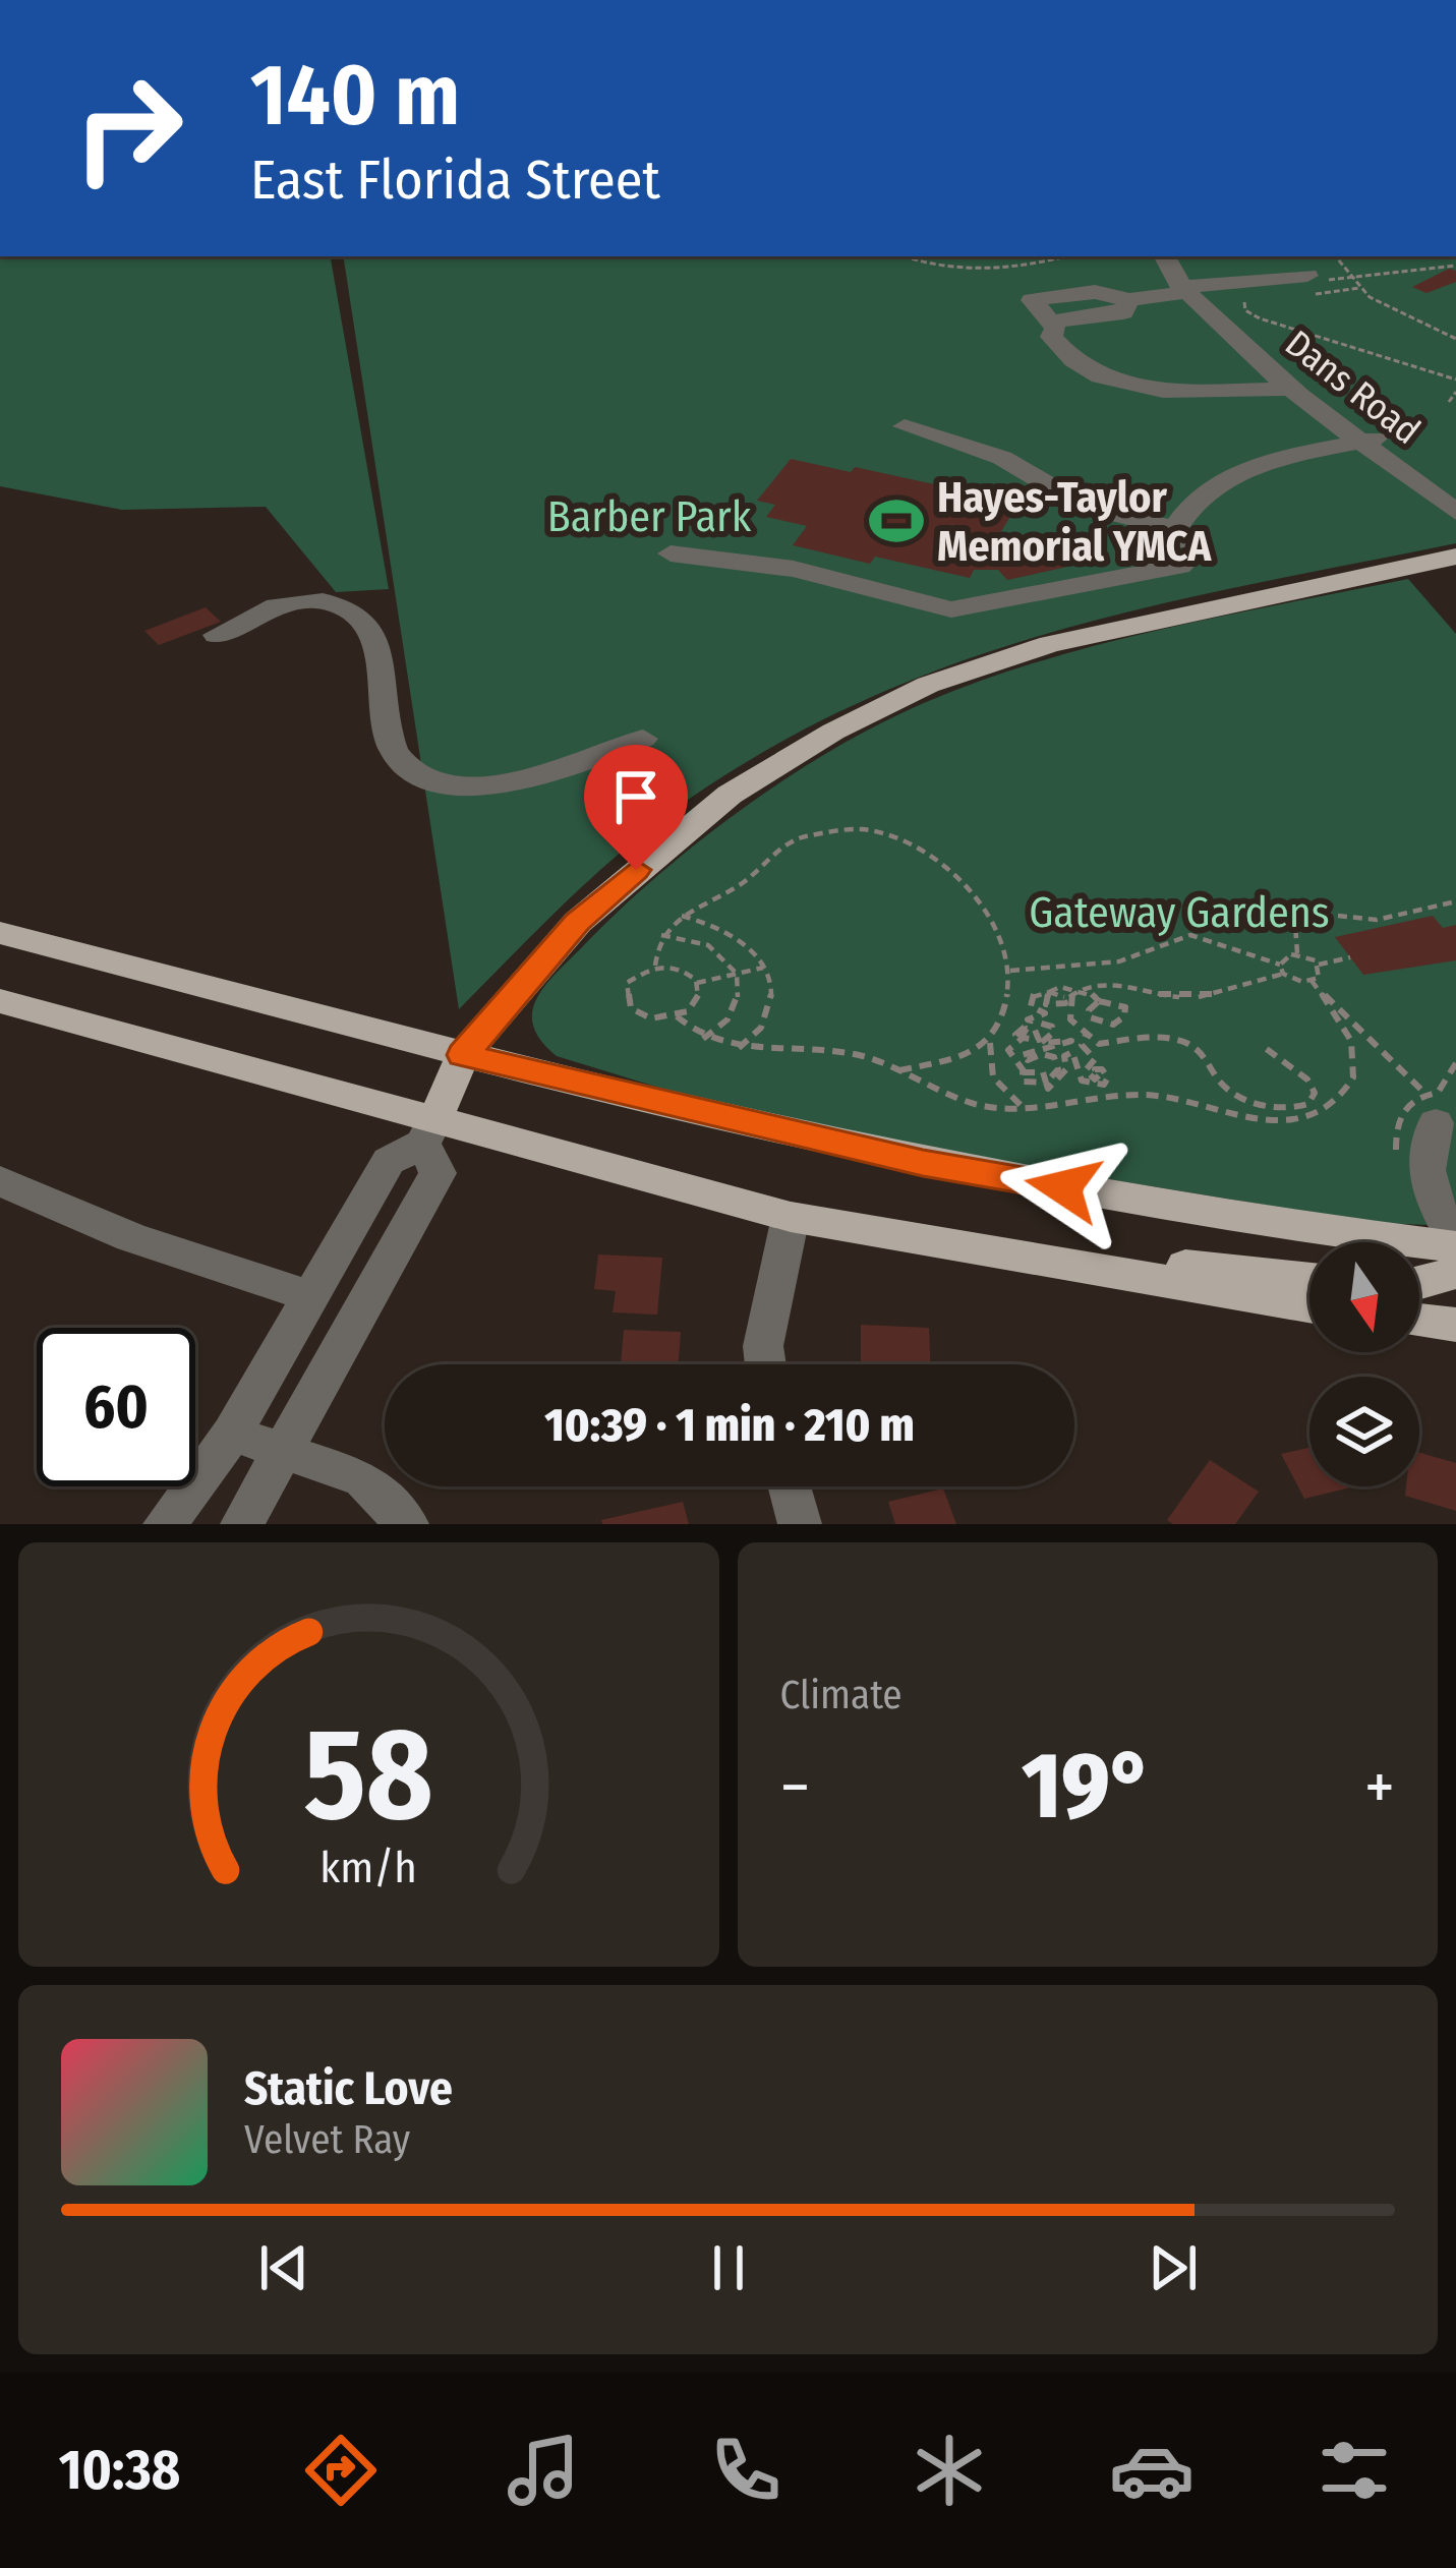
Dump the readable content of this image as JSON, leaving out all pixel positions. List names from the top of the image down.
{
  "streets": {
    "street": ["Dans Road"]
  },
  "parks": ["Barber Park", "Gateway Gardens"],
  "places": {
    "sports": ["Hayes-Taylor Memorial YMCA"]
  },
  "north": "bottom",
  "page": {
    "turn": ["140 m", "East Florida Street"],
    "limit": "60",
    "trip": "10:39 · 1 min · 210 m",
    "tile": "Climate",
    "heat": ["−", "19°", "+"],
    "song": ["Static Love", "Velvet Ray"],
    "tabs": "10:38",
    "gauge": ["58", "km/h"]
  }
}
